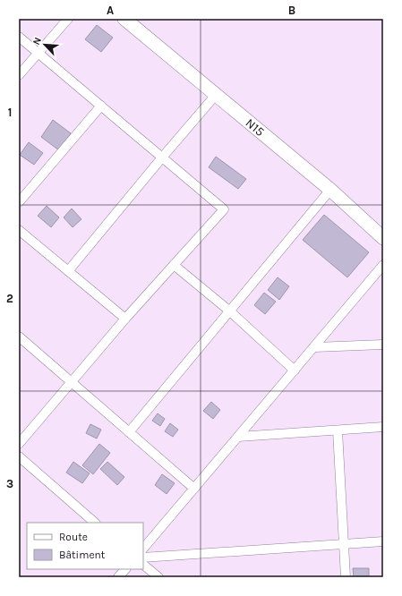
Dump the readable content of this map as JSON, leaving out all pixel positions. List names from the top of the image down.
{
  "streets": {
    "main road": ["N15"]
  },
  "legend": ["Route", "Bâtiment"],
  "north": "top left",
  "grid": {
    "columns": ["A", "B"],
    "rows": ["1", "2", "3"]
  }
}
